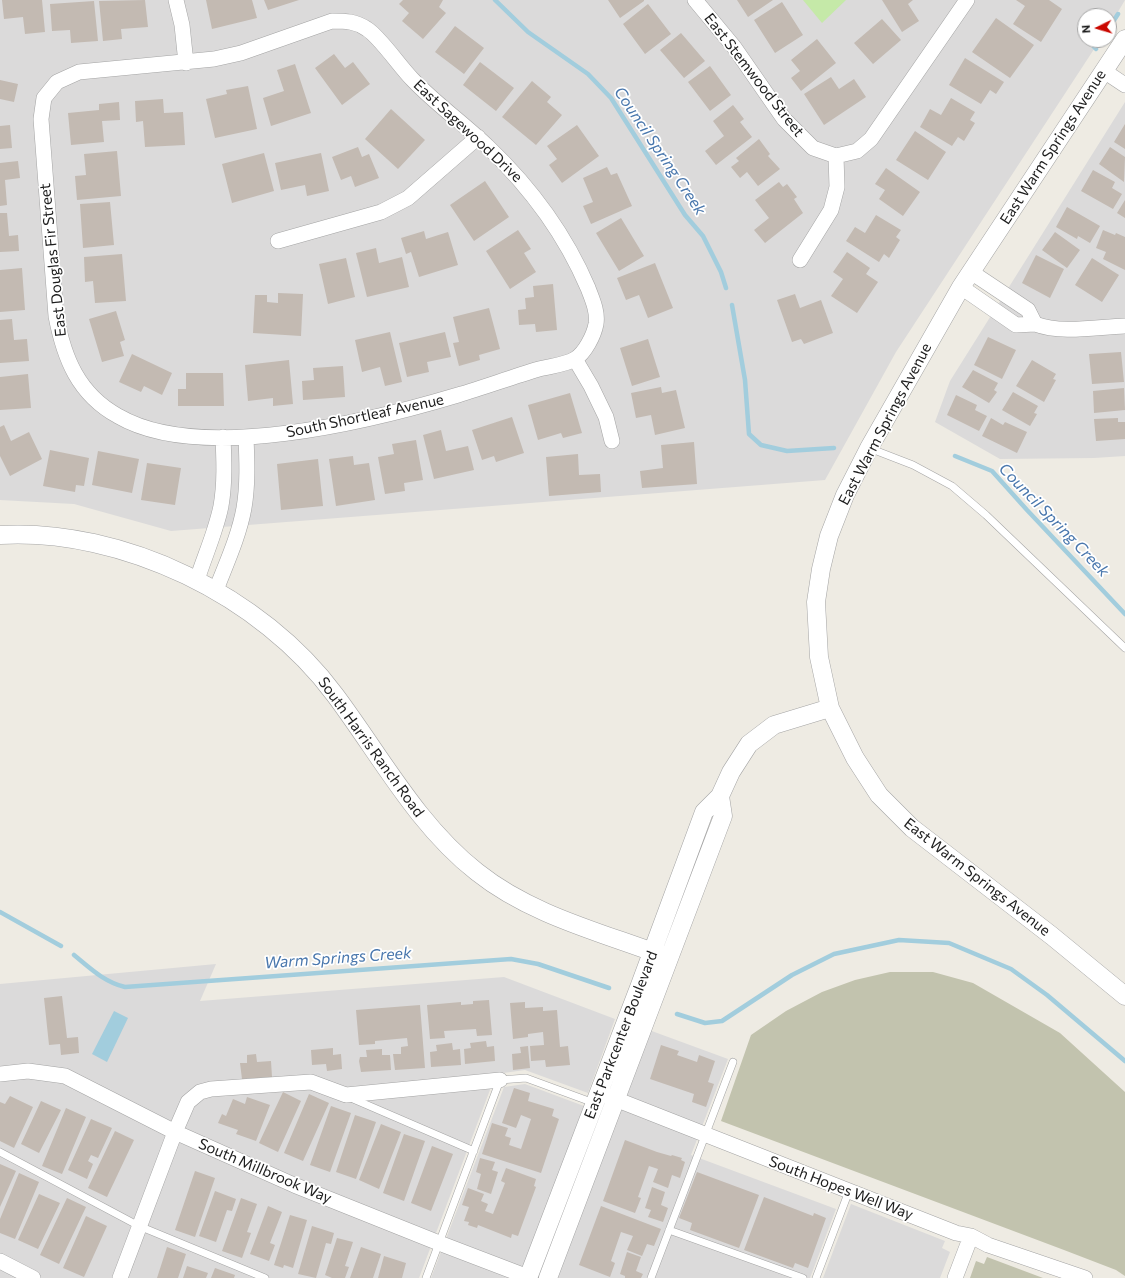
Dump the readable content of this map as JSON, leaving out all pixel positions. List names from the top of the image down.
{
  "streets": {
    "street": [
      "East Stemwood Street",
      "East Sagewood Drive",
      "East Warm Springs Avenue",
      "East Douglas Fir Street",
      "South Shortleaf Avenue",
      "South Harris Ranch Road",
      "East Parkcenter Boulevard",
      "South Millbrook Way",
      "South Hopes Well Way"
    ]
  },
  "crossings": [
    ["East Sagewood Drive", "East Douglas Fir Street"],
    ["East Sagewood Drive", "South Shortleaf Avenue"],
    ["East Warm Springs Avenue", "East Parkcenter Boulevard"],
    ["East Douglas Fir Street", "South Shortleaf Avenue"],
    ["South Harris Ranch Road", "East Parkcenter Boulevard"],
    ["East Parkcenter Boulevard", "South Millbrook Way"],
    ["East Parkcenter Boulevard", "South Hopes Well Way"]
  ],
  "water": ["Council Spring Creek", "Warm Springs Creek"],
  "north": "left"
}
